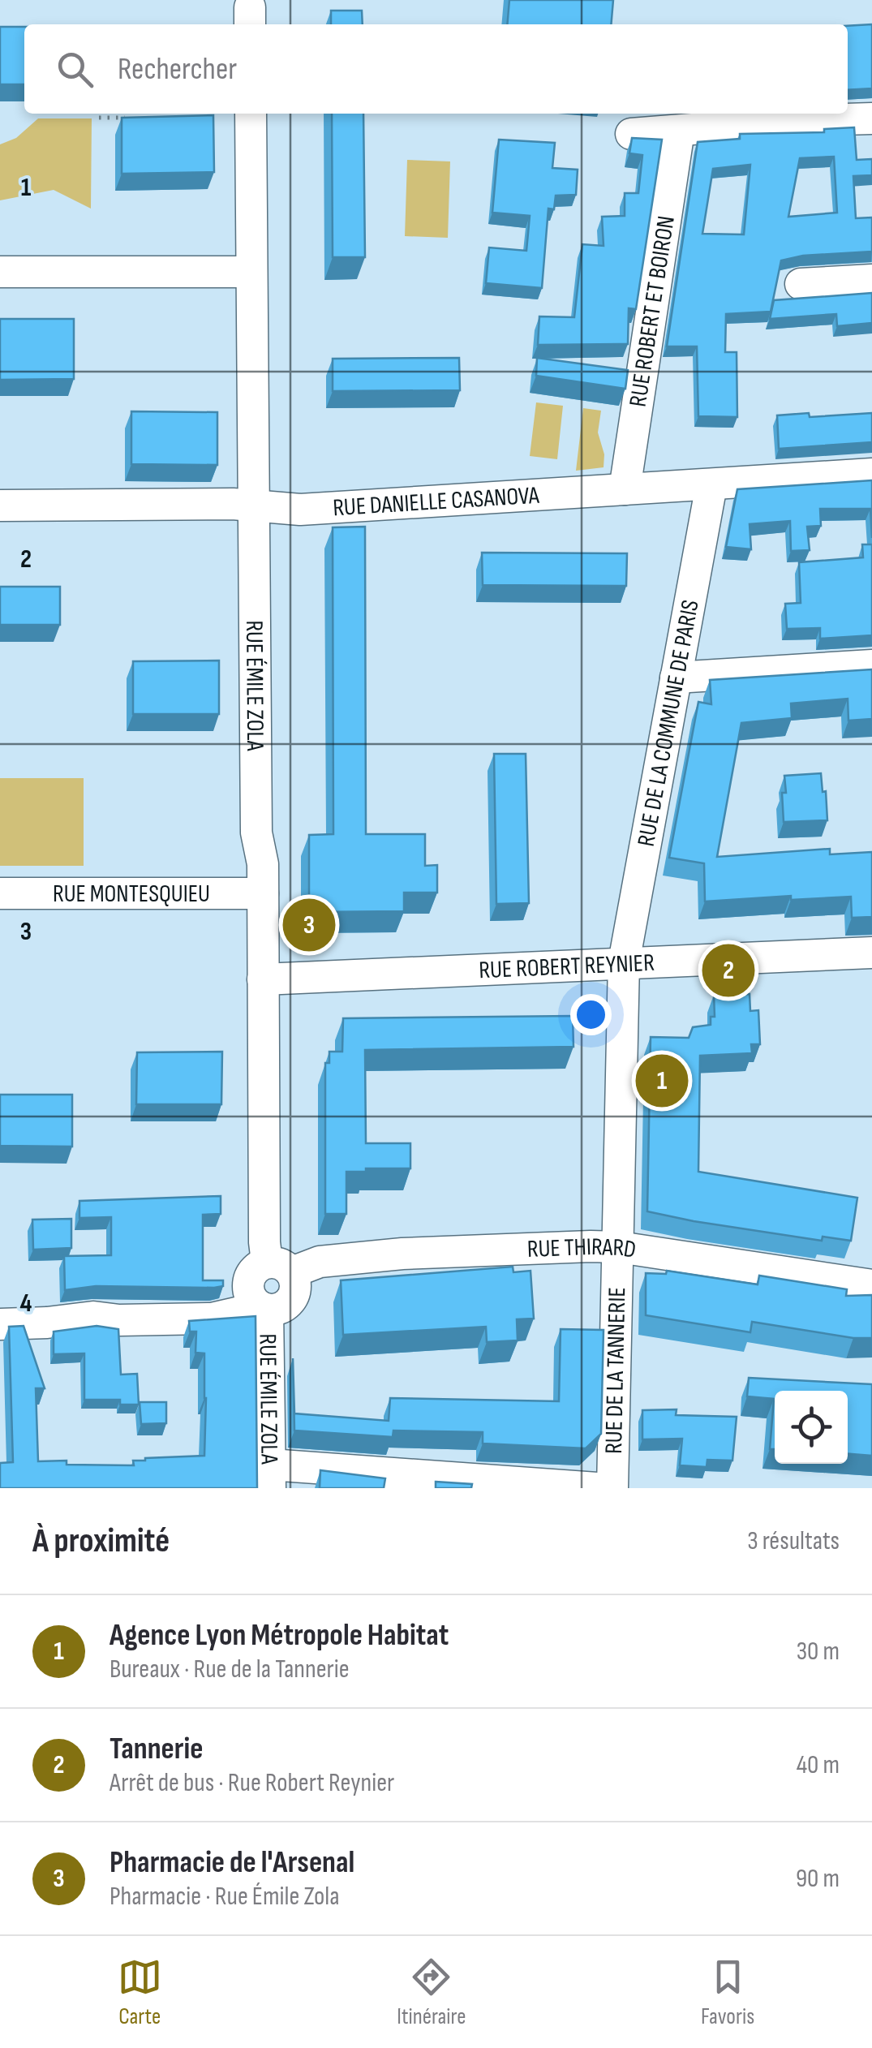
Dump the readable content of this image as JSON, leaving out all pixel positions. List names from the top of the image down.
{
  "streets": {
    "street": [
      "RUE ROBERT ET BOIRON",
      "RUE DANIELLE CASANOVA",
      "RUE ÉMILE ZOLA",
      "RUE DE LA COMMUNE DE PARIS",
      "RUE MONTESQUIEU",
      "RUE ROBERT REYNIER",
      "RUE THIRARD",
      "RUE DE LA TANNERIE"
    ]
  },
  "crossings": [
    ["RUE ROBERT ET BOIRON", "RUE DANIELLE CASANOVA"],
    ["RUE DANIELLE CASANOVA", "RUE ÉMILE ZOLA"],
    ["RUE DANIELLE CASANOVA", "RUE DE LA COMMUNE DE PARIS"],
    ["RUE ÉMILE ZOLA", "RUE MONTESQUIEU"],
    ["RUE ÉMILE ZOLA", "RUE ROBERT REYNIER"],
    ["RUE ÉMILE ZOLA", "RUE THIRARD"],
    ["RUE DE LA COMMUNE DE PARIS", "RUE ROBERT REYNIER"],
    ["RUE DE LA COMMUNE DE PARIS", "RUE DE LA TANNERIE"],
    ["RUE ROBERT REYNIER", "RUE DE LA TANNERIE"],
    ["RUE THIRARD", "RUE DE LA TANNERIE"]
  ],
  "page": {
    "search": "Rechercher",
    "pins": ["3", "2", "1"],
    "heading": ["À proximité", "3 résultats"],
    "list": [
      {
        "mark": "1",
        "name": "Agence Lyon Métropole Habitat",
        "note": "Bureaux · Rue de la Tannerie",
        "value": "30 m"
      },
      {
        "mark": "2",
        "name": "Tannerie",
        "note": "Arrêt de bus · Rue Robert Reynier",
        "value": "40 m"
      },
      {
        "mark": "3",
        "name": "Pharmacie de l'Arsenal",
        "note": "Pharmacie · Rue Émile Zola",
        "value": "90 m"
      }
    ],
    "nav": ["Carte", "Itinéraire", "Favoris"]
  },
  "grid": {
    "rows": [
      "1",
      "2",
      "3",
      "4"
    ]
  }
}
